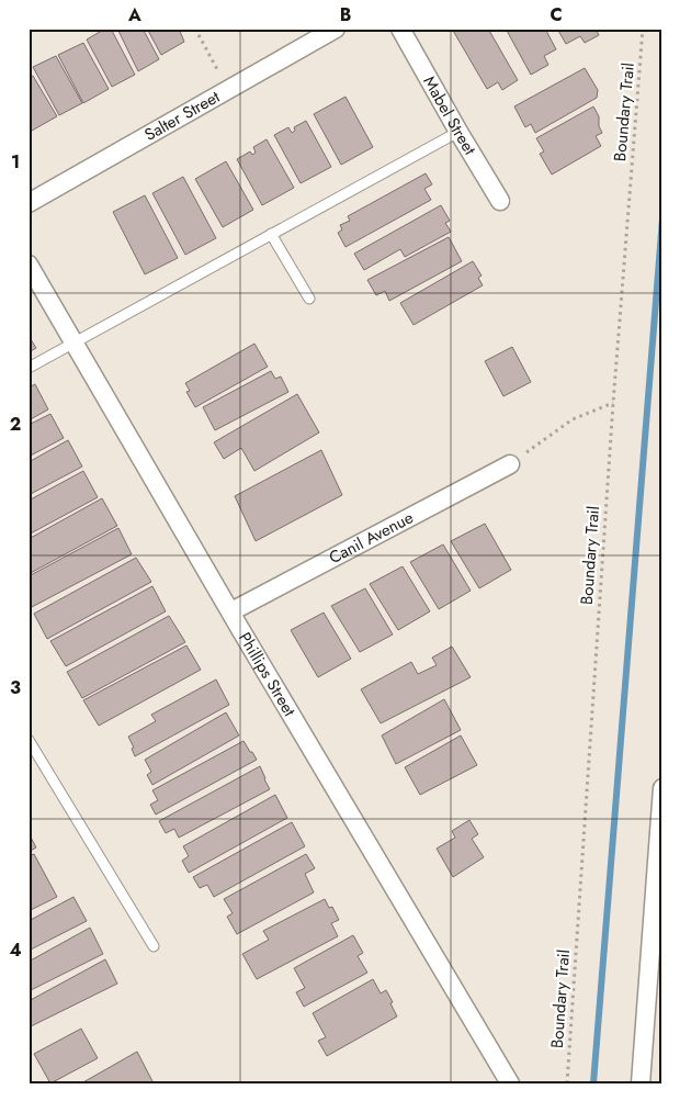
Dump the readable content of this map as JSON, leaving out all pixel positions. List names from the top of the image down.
{
  "streets": {
    "street": [
      "Mabel Street",
      "Salter Street",
      "Canil Avenue",
      "Phillips Street"
    ],
    "path": ["Boundary Trail"]
  },
  "crossings": [
    ["Canil Avenue", "Phillips Street"]
  ],
  "grid": {
    "columns": ["A", "B", "C"],
    "rows": [
      "1",
      "2",
      "3",
      "4"
    ]
  }
}
